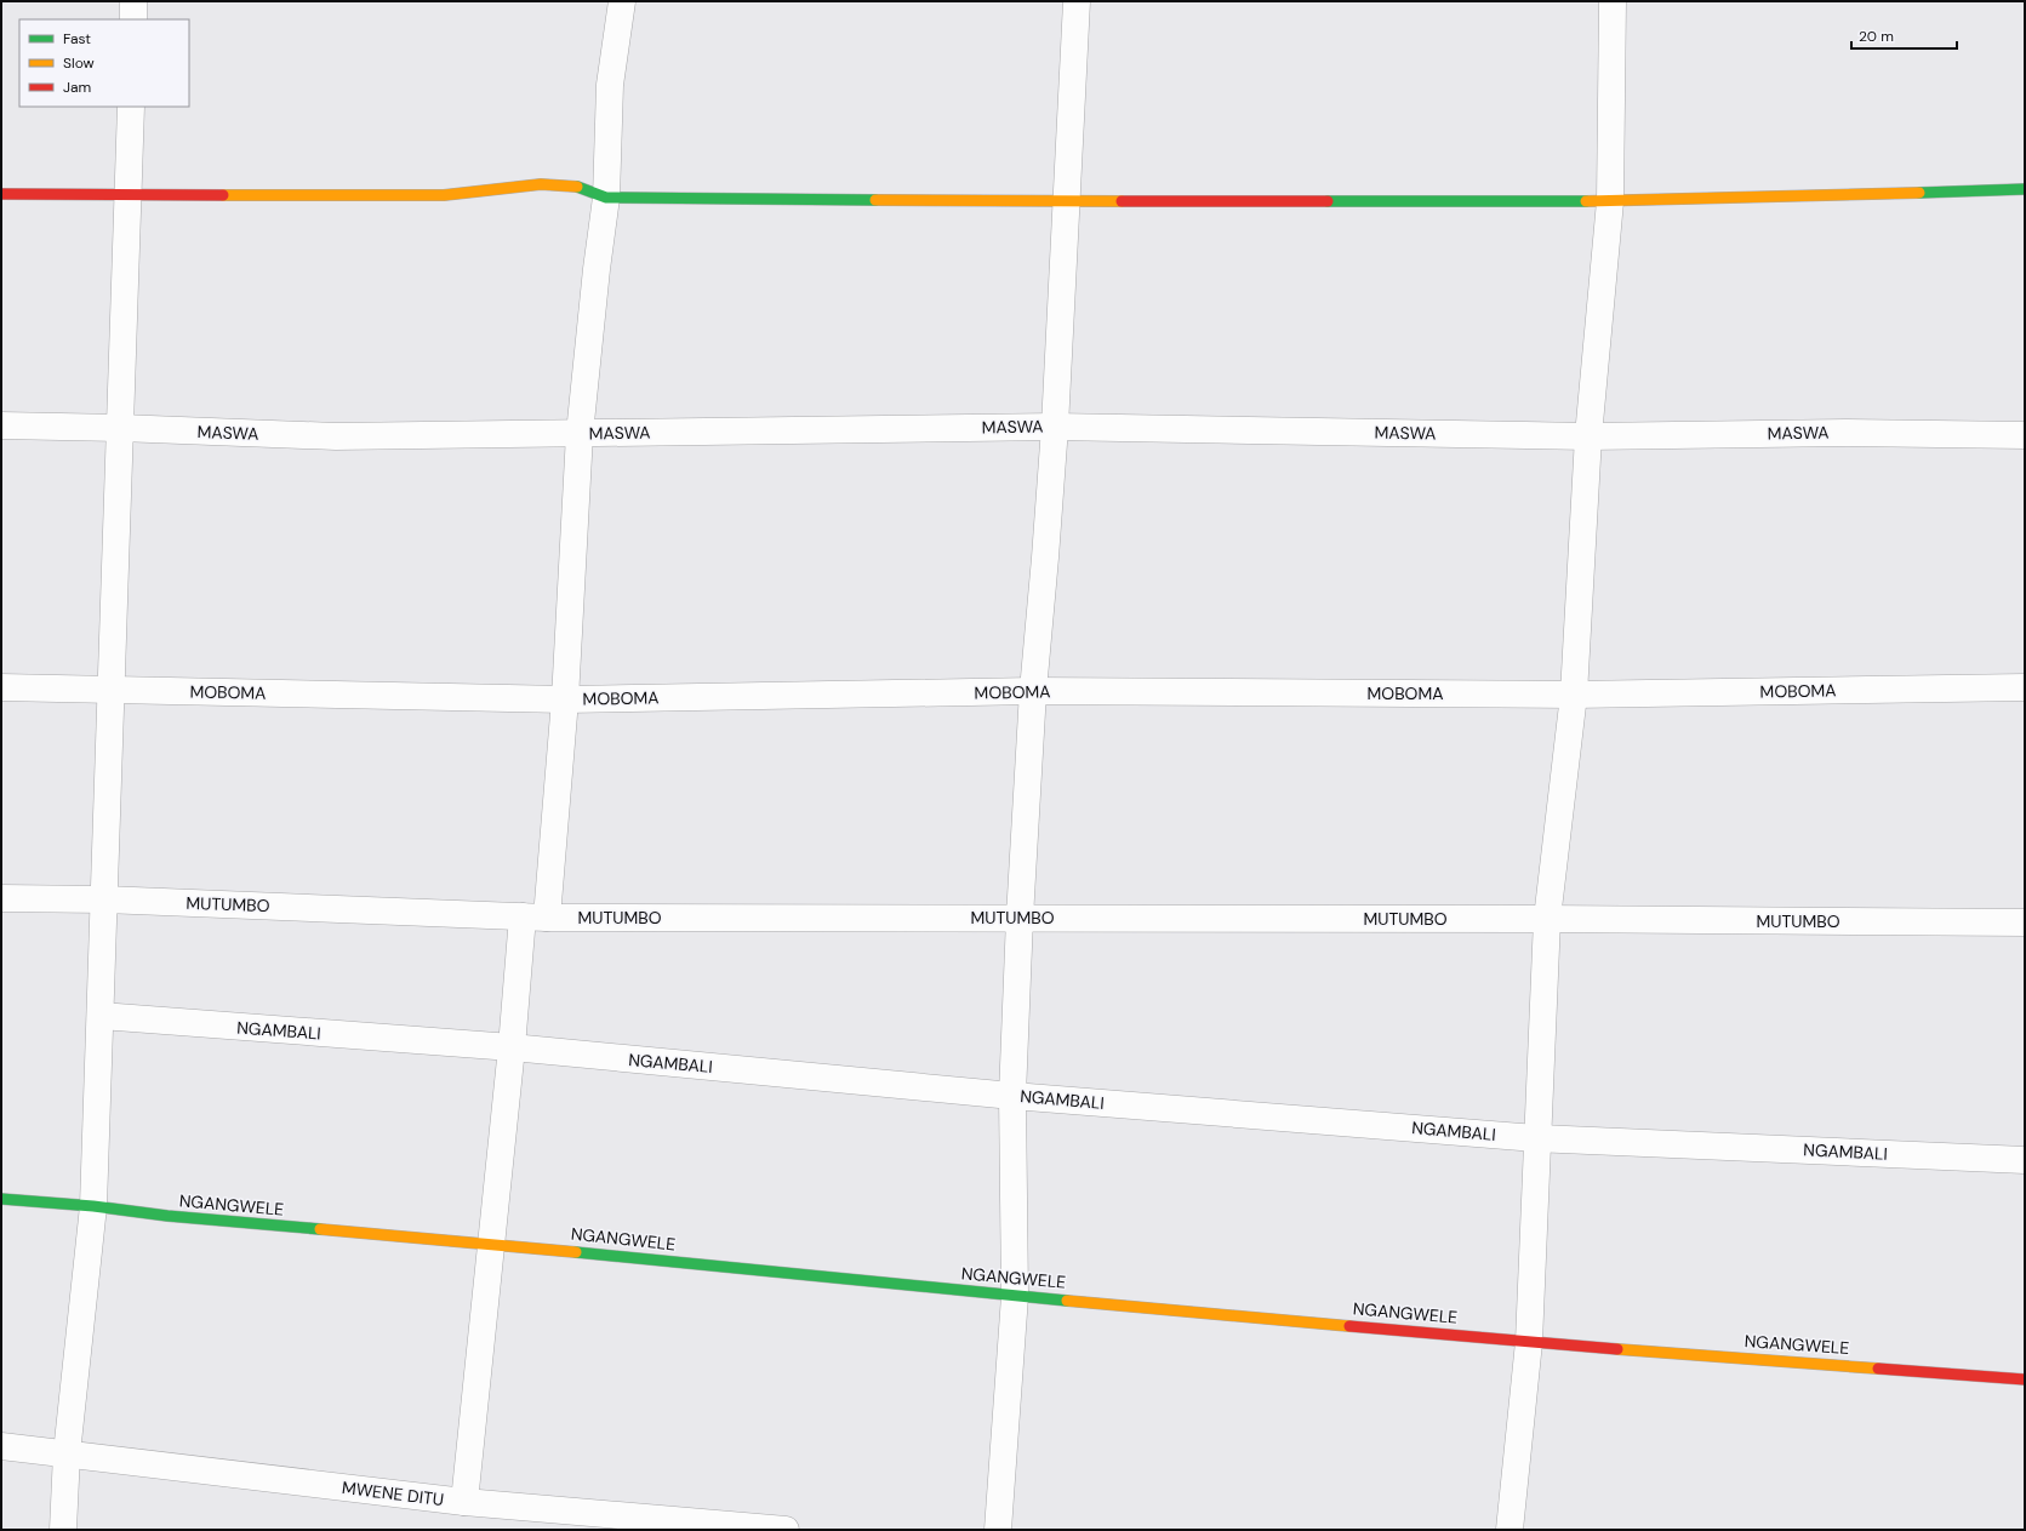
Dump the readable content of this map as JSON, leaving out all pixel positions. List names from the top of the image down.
{
  "streets": {
    "street": [
      "MASWA",
      "MOBOMA",
      "MUTUMBO",
      "NGAMBALI",
      "NGANGWELE",
      "MWENE DITU"
    ]
  },
  "legend": ["Fast", "Slow", "Jam"],
  "scale_bar": "20 m"
}
